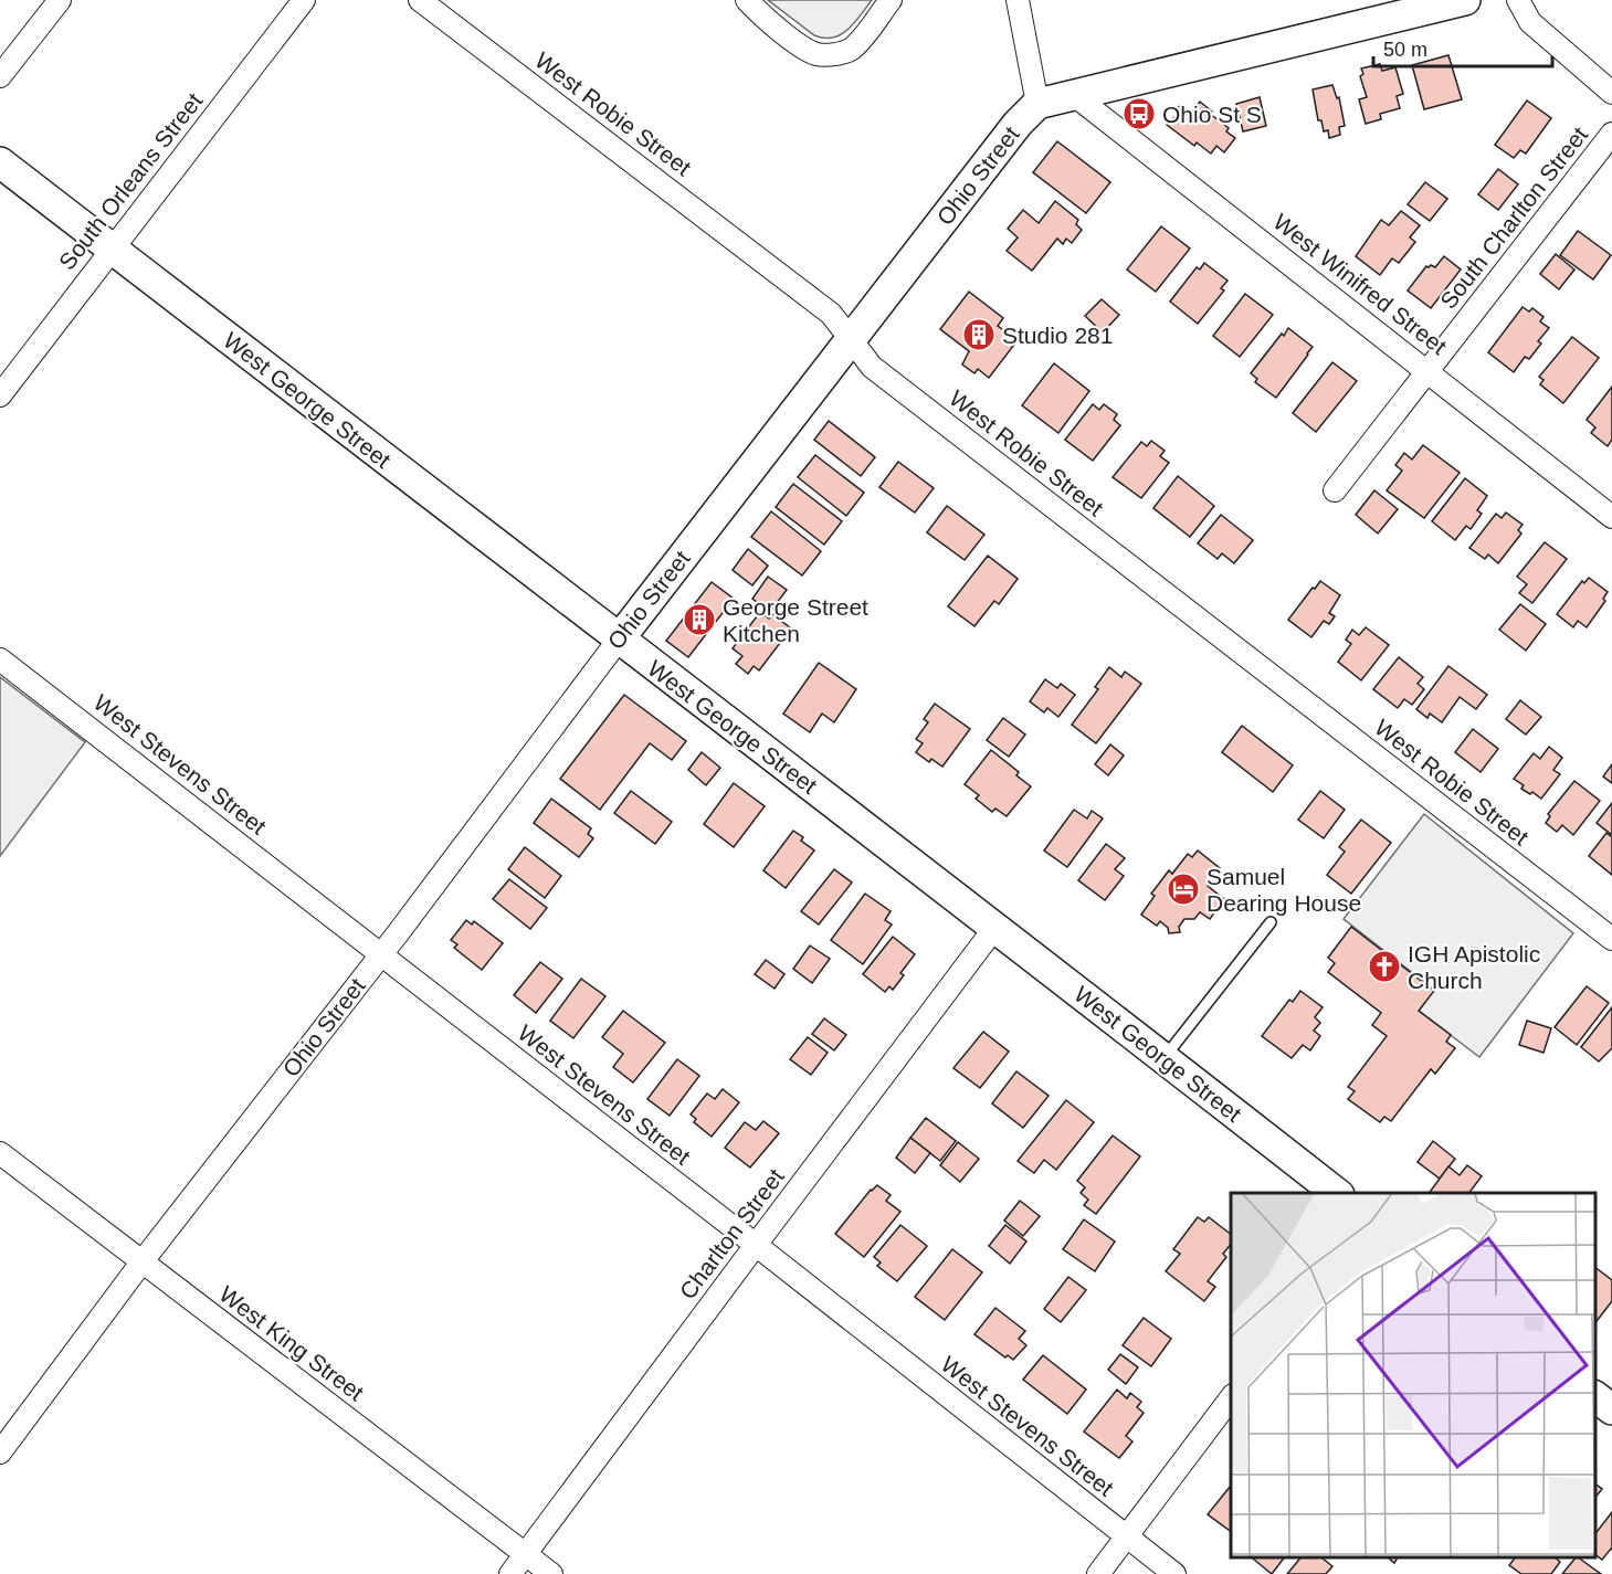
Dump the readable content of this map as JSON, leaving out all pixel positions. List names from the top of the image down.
{
  "streets": {
    "street": [
      "West Robie Street",
      "Ohio Street",
      "South Orleans Street",
      "South Charlton Street",
      "West Winifred Street",
      "West George Street",
      "West Stevens Street",
      "Charlton Street",
      "West King Street"
    ]
  },
  "crossings": [
    ["West Robie Street", "Ohio Street"],
    ["Ohio Street", "West George Street"],
    ["Ohio Street", "West Stevens Street"],
    ["Ohio Street", "West King Street"],
    ["South Orleans Street", "West George Street"],
    ["South Charlton Street", "West Winifred Street"],
    ["West George Street", "Charlton Street"],
    ["West Stevens Street", "Charlton Street"],
    ["Charlton Street", "West King Street"]
  ],
  "places": {
    "bus stop": ["Ohio St S"],
    "building": ["Studio 281", "George Street Kitchen"],
    "hotel": ["Samuel Dearing House"],
    "church": ["IGH Apistolic Church"]
  },
  "scale_bar": "50 m"
}
